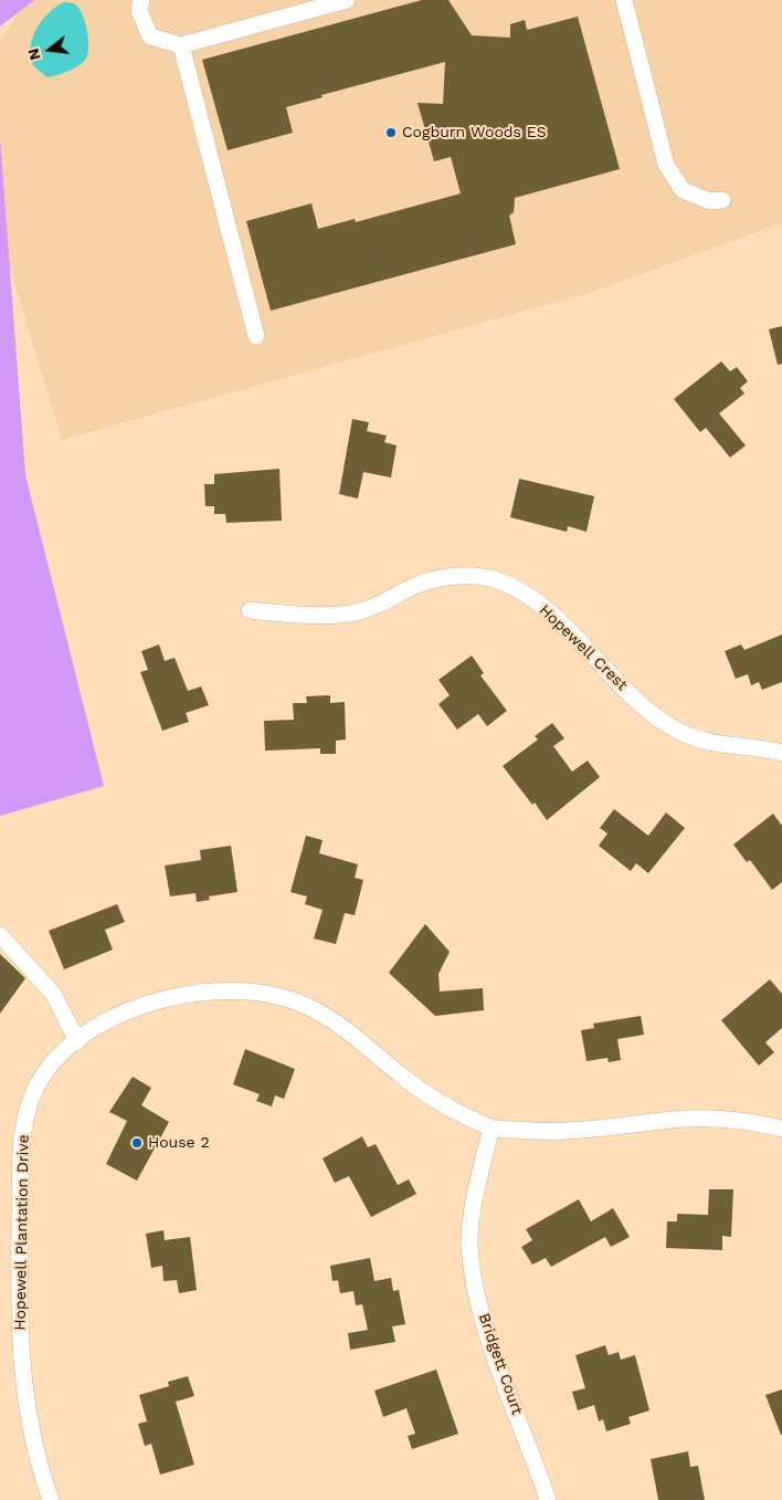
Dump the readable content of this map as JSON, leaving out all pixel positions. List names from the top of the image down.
{
  "streets": {
    "street": ["Hopewell Crest", "Hopewell Plantation Drive", "Bridgett Court"]
  },
  "crossings": [
    ["Hopewell Plantation Drive", "Bridgett Court"]
  ],
  "places": ["Cogburn Woods ES", "House 2"],
  "north": "left"
}
